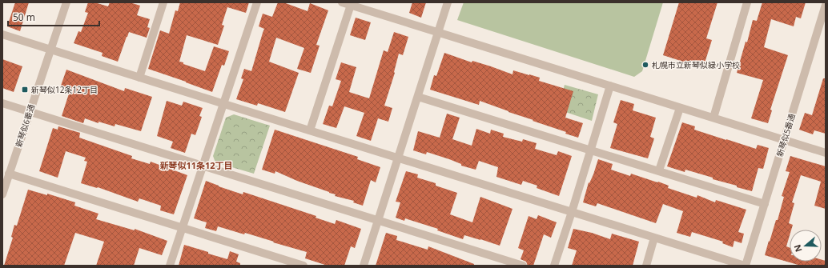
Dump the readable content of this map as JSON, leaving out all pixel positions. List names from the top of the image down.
{
  "streets": {
    "street": ["新琴似6番通", "新琴似5番通"]
  },
  "districts": ["新琴似11条12丁目"],
  "places": {
    "other": ["札幌市立新琴似緑小学校"],
    "transit": ["新琴似12条12丁目"]
  },
  "scale_bar": "50 m",
  "north": "left"
}
